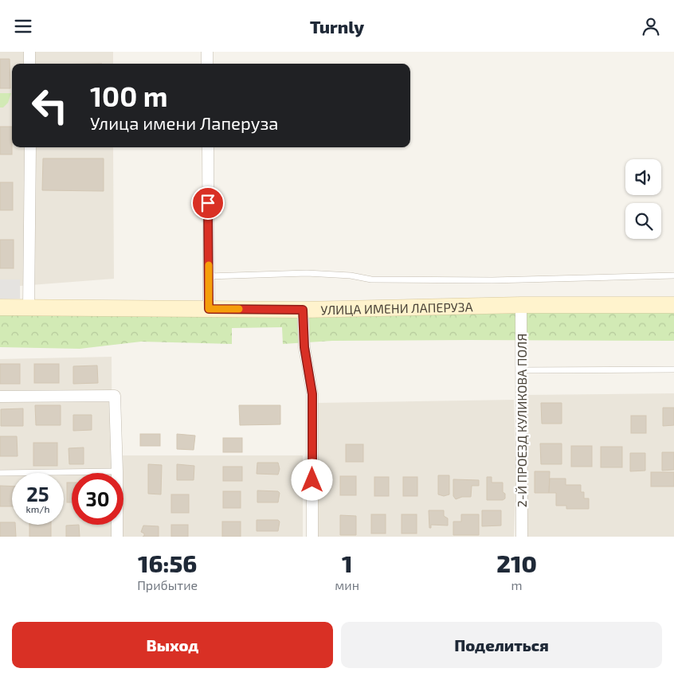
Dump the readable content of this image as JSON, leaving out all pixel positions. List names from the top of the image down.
{
  "streets": {
    "street": ["УЛИЦА ИМЕНИ ЛАПЕРУЗА", "2-Й ПРОЕЗД КУЛИКОВА ПОЛЯ"]
  },
  "crossings": [
    ["УЛИЦА ИМЕНИ ЛАПЕРУЗА", "2-Й ПРОЕЗД КУЛИКОВА ПОЛЯ"]
  ],
  "page": {
    "header": "Turnly",
    "turn": ["100 m", "Улица имени Лаперуза"],
    "speed": "25 km/h",
    "limit": "30",
    "eta": [
      "16:56",
      "Прибытие",
      "1",
      "мин",
      "210",
      "m"
    ],
    "buttons": ["Выход", "Поделиться"]
  }
}
